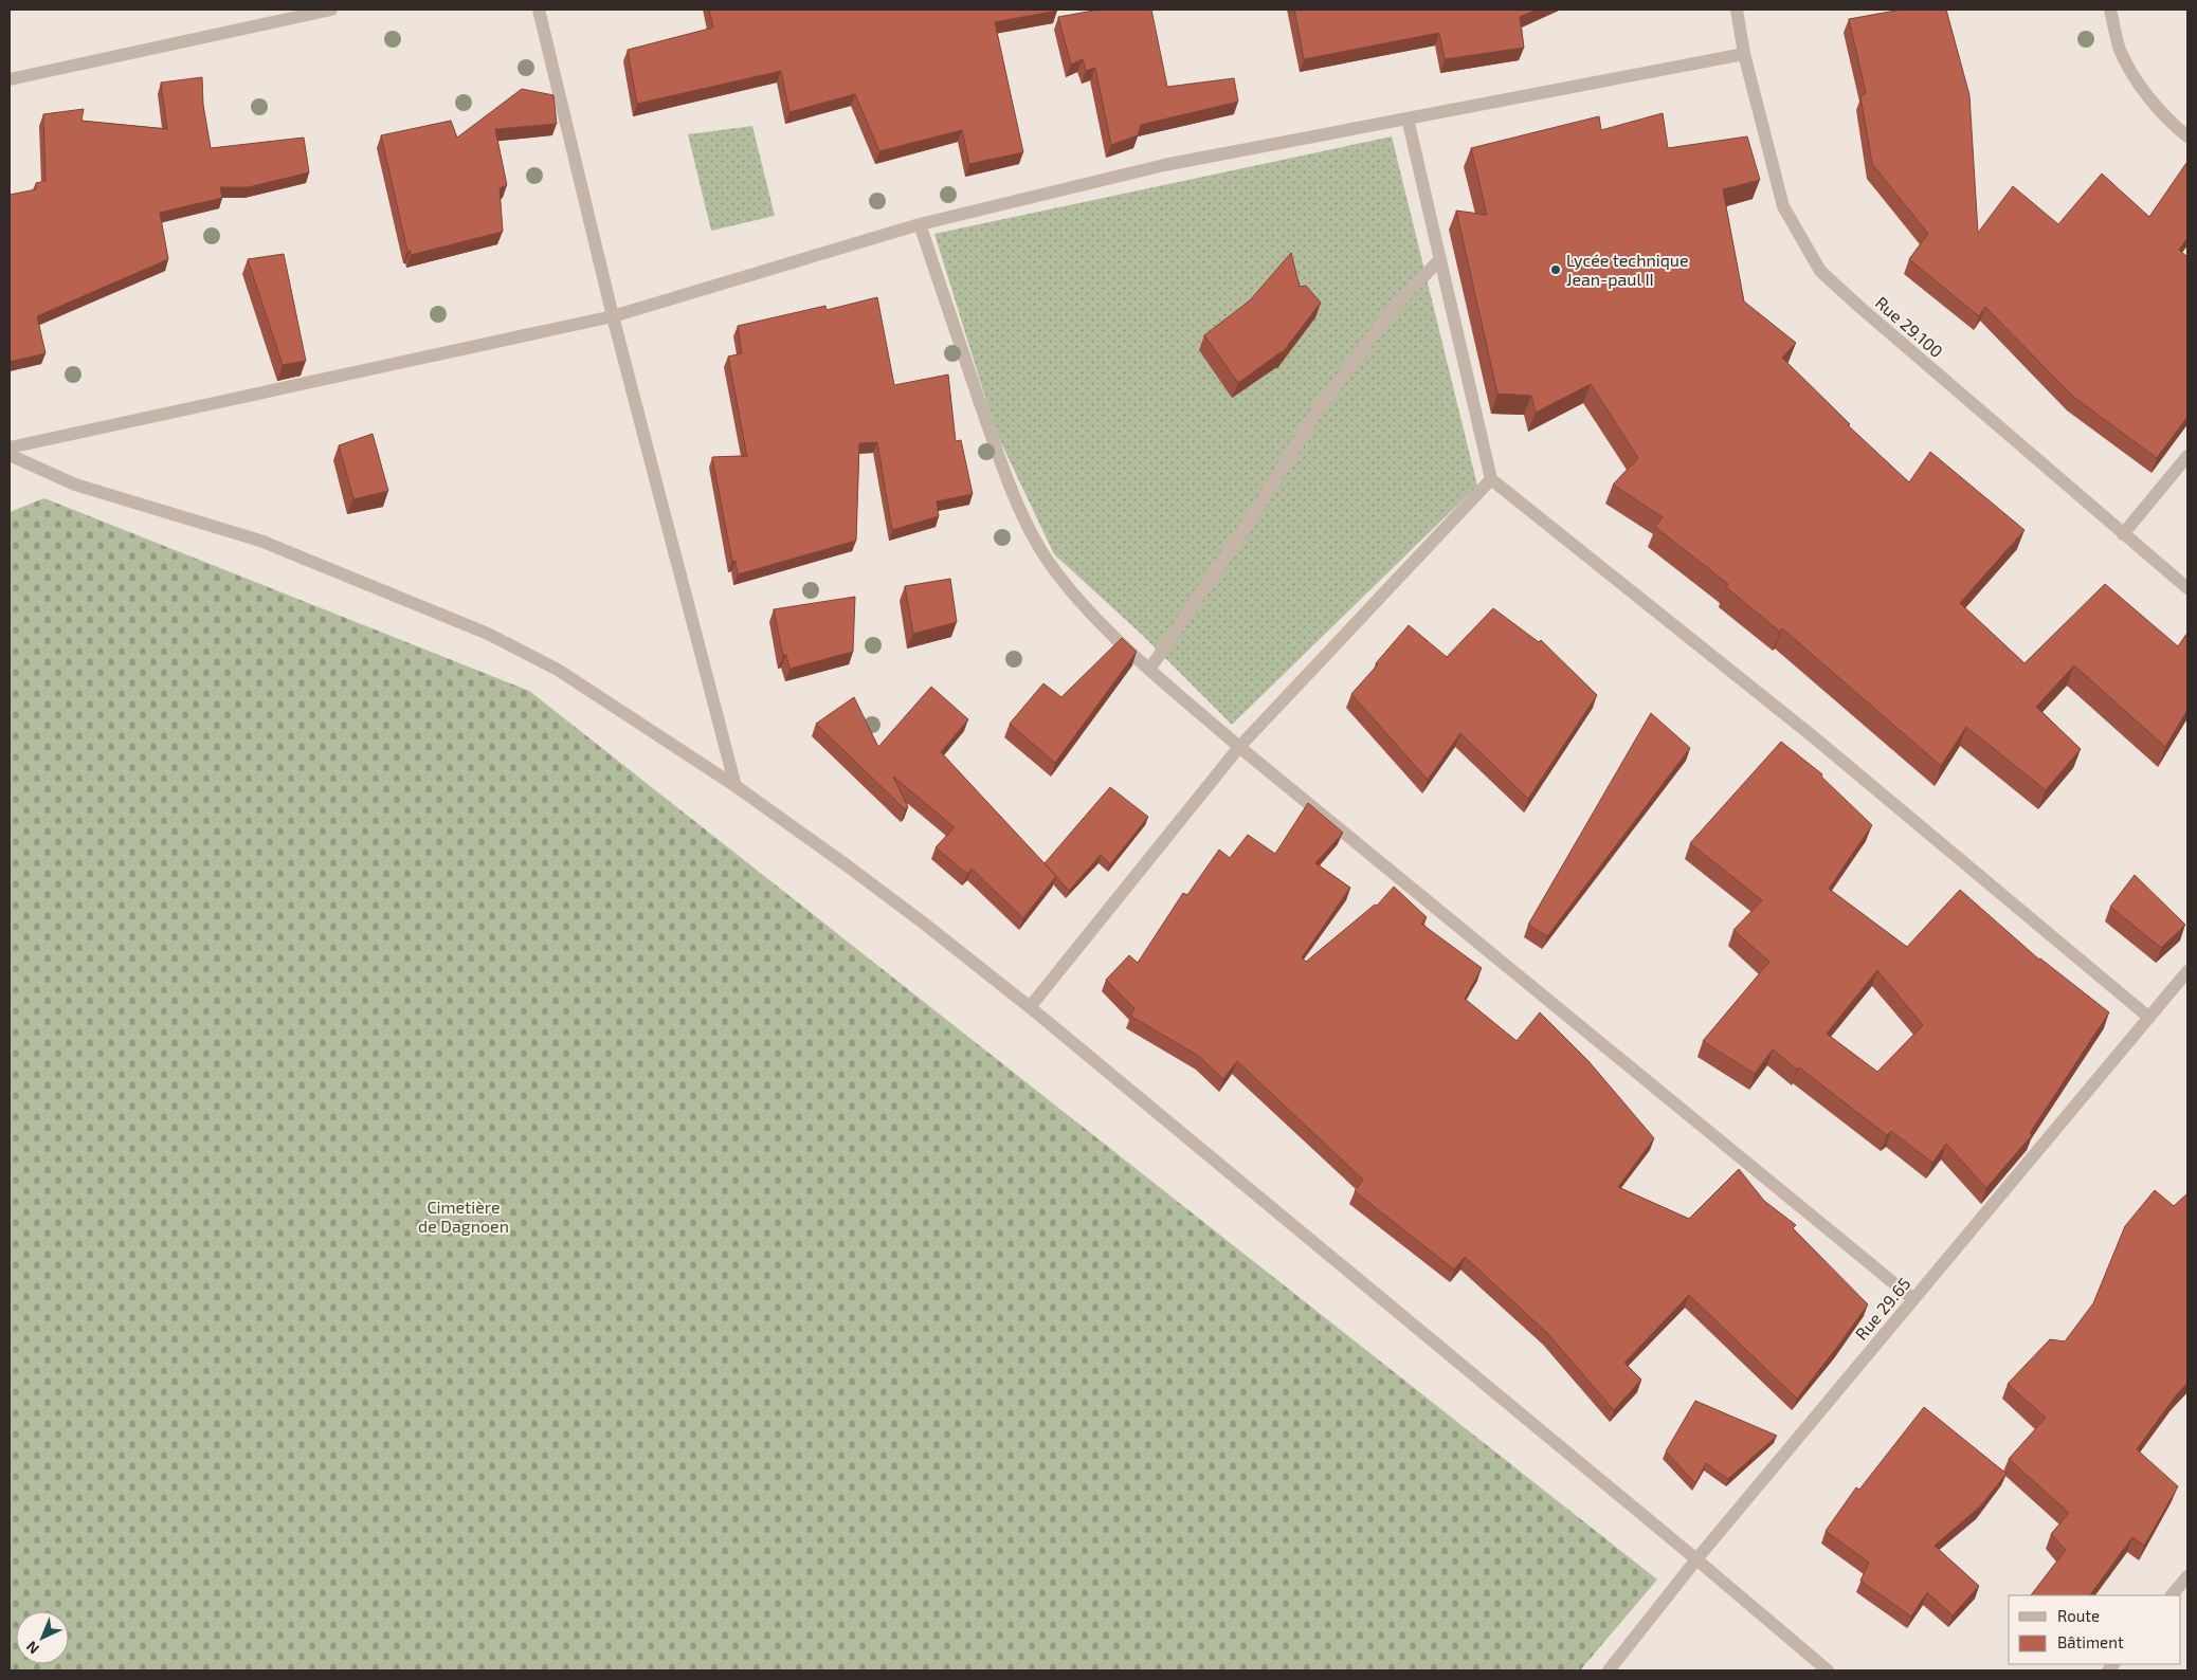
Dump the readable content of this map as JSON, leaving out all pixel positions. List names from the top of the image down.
{
  "streets": {
    "street": ["Rue 29.100", "Rue 29.65"]
  },
  "parks": ["Cimetière de Dagnoen"],
  "places": ["Lycée technique Jean-paul II"],
  "legend": ["Route", "Bâtiment"],
  "north": "bottom left"
}
